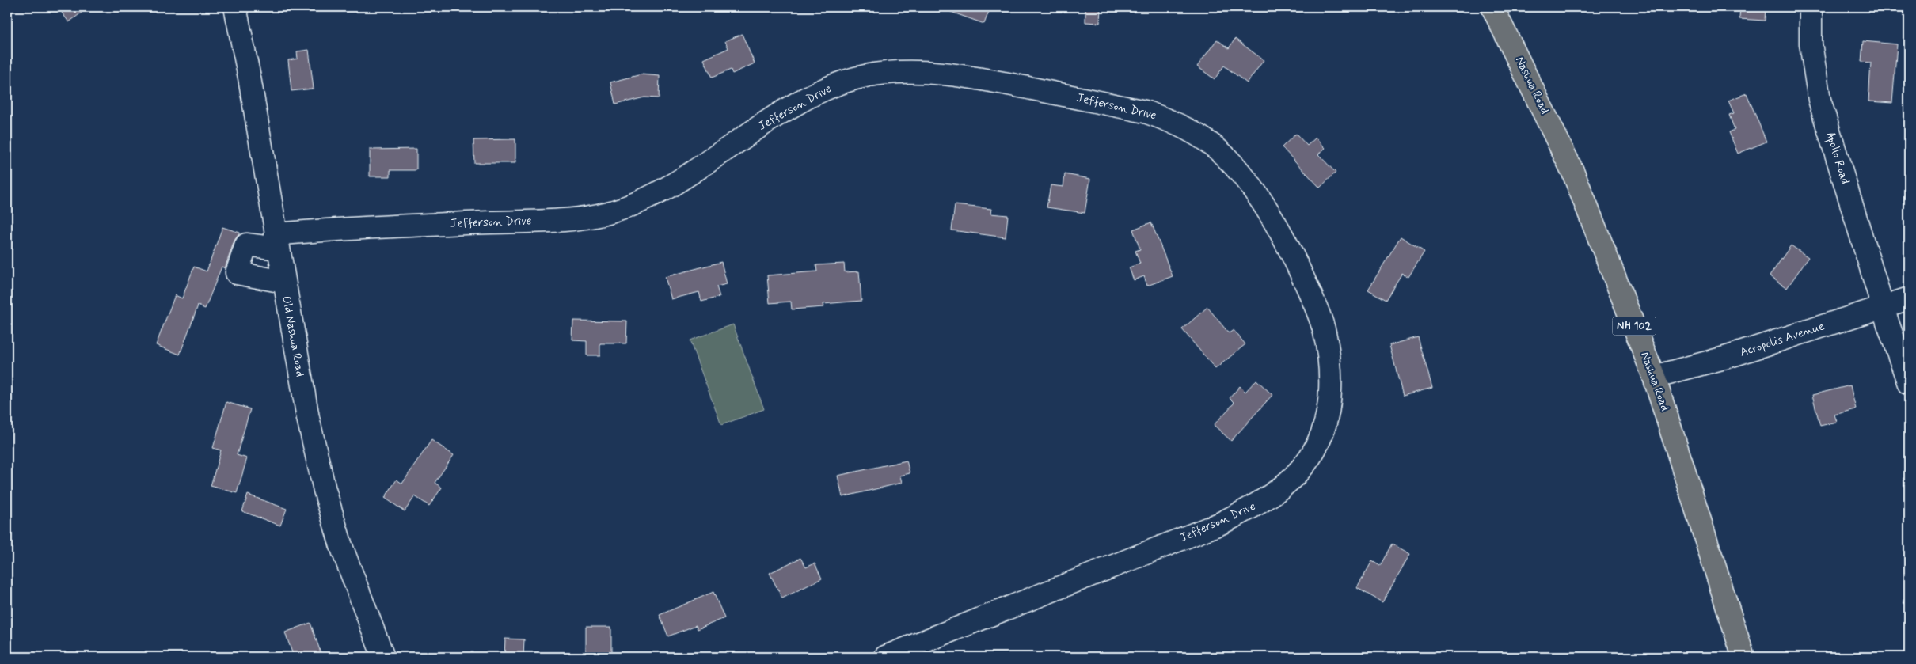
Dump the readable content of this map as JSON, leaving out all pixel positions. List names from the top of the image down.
{
  "streets": {
    "main road": ["Nashua Road", "NH 102"],
    "street": [
      "Jefferson Drive",
      "Apollo Road",
      "Old Nashua Road",
      "Acropolis Avenue"
    ]
  },
  "crossings": [
    ["Nashua Road", "Acropolis Avenue"],
    ["Jefferson Drive", "Old Nashua Road"],
    ["Apollo Road", "Acropolis Avenue"]
  ]
}
